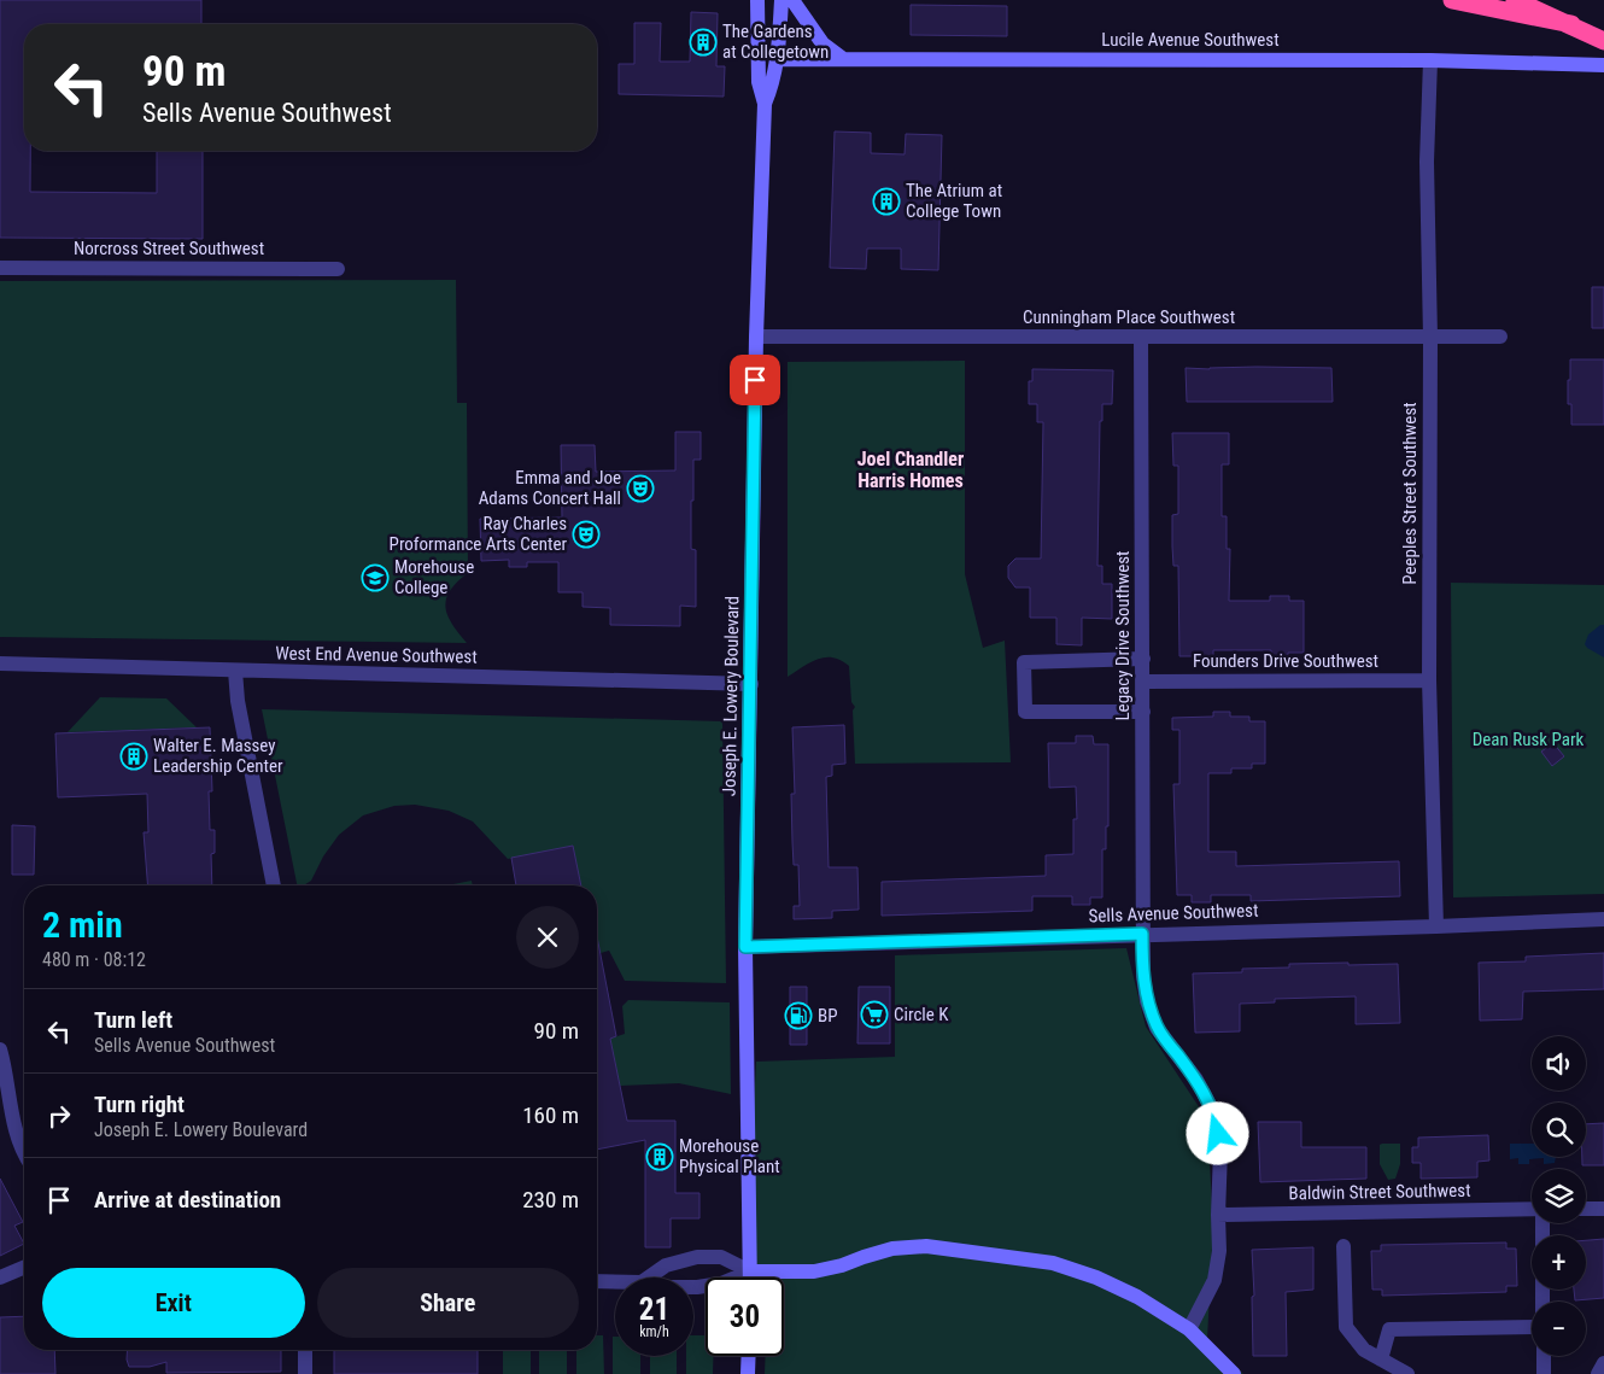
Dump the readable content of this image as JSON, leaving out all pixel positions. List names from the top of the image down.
{
  "streets": {
    "main road": ["Lucile Avenue Southwest", "Joseph E. Lowery Boulevard"],
    "street": [
      "Norcross Street Southwest",
      "Cunningham Place Southwest",
      "Peeples Street Southwest",
      "Legacy Drive Southwest",
      "West End Avenue Southwest",
      "Founders Drive Southwest",
      "Sells Avenue Southwest",
      "Baldwin Street Southwest"
    ]
  },
  "crossings": [
    ["Lucile Avenue Southwest", "Peeples Street Southwest"],
    ["Lucile Avenue Southwest", "Joseph E. Lowery Boulevard"],
    ["Cunningham Place Southwest", "Peeples Street Southwest"],
    ["Cunningham Place Southwest", "Legacy Drive Southwest"],
    ["Cunningham Place Southwest", "Joseph E. Lowery Boulevard"],
    ["Peeples Street Southwest", "Founders Drive Southwest"],
    ["Peeples Street Southwest", "Sells Avenue Southwest"],
    ["Legacy Drive Southwest", "Founders Drive Southwest"],
    ["Legacy Drive Southwest", "Sells Avenue Southwest"],
    ["Legacy Drive Southwest", "Baldwin Street Southwest"],
    ["West End Avenue Southwest", "Joseph E. Lowery Boulevard"],
    ["Joseph E. Lowery Boulevard", "Sells Avenue Southwest"]
  ],
  "districts": ["Joel Chandler Harris Homes"],
  "parks": ["Dean Rusk Park"],
  "places": {
    "building": [
      "The Gardens at Collegetown",
      "The Atrium at College Town",
      "Walter E. Massey Leadership Center",
      "Morehouse Physical Plant"
    ],
    "theatre": ["Emma and Joe Adams Concert Hall", "Ray Charles Proformance Arts Center"],
    "school or university": ["Morehouse College"],
    "supermarket": ["Circle K"],
    "fuel station": ["BP"]
  },
  "page": {
    "turn": ["90 m", "Sells Avenue Southwest"],
    "heading": ["2 min", "480 m · 08:12"],
    "list": [
      {
        "name": "Turn left",
        "note": "Sells Avenue Southwest",
        "value": "90 m"
      },
      {
        "name": "Turn right",
        "note": "Joseph E. Lowery Boulevard",
        "value": "160 m"
      },
      {
        "name": "Arrive at destination",
        "value": "230 m"
      }
    ],
    "map_buttons": ["+", "−"],
    "buttons": ["Exit", "Share"],
    "speed": "21 km/h",
    "limit": "30"
  }
}
